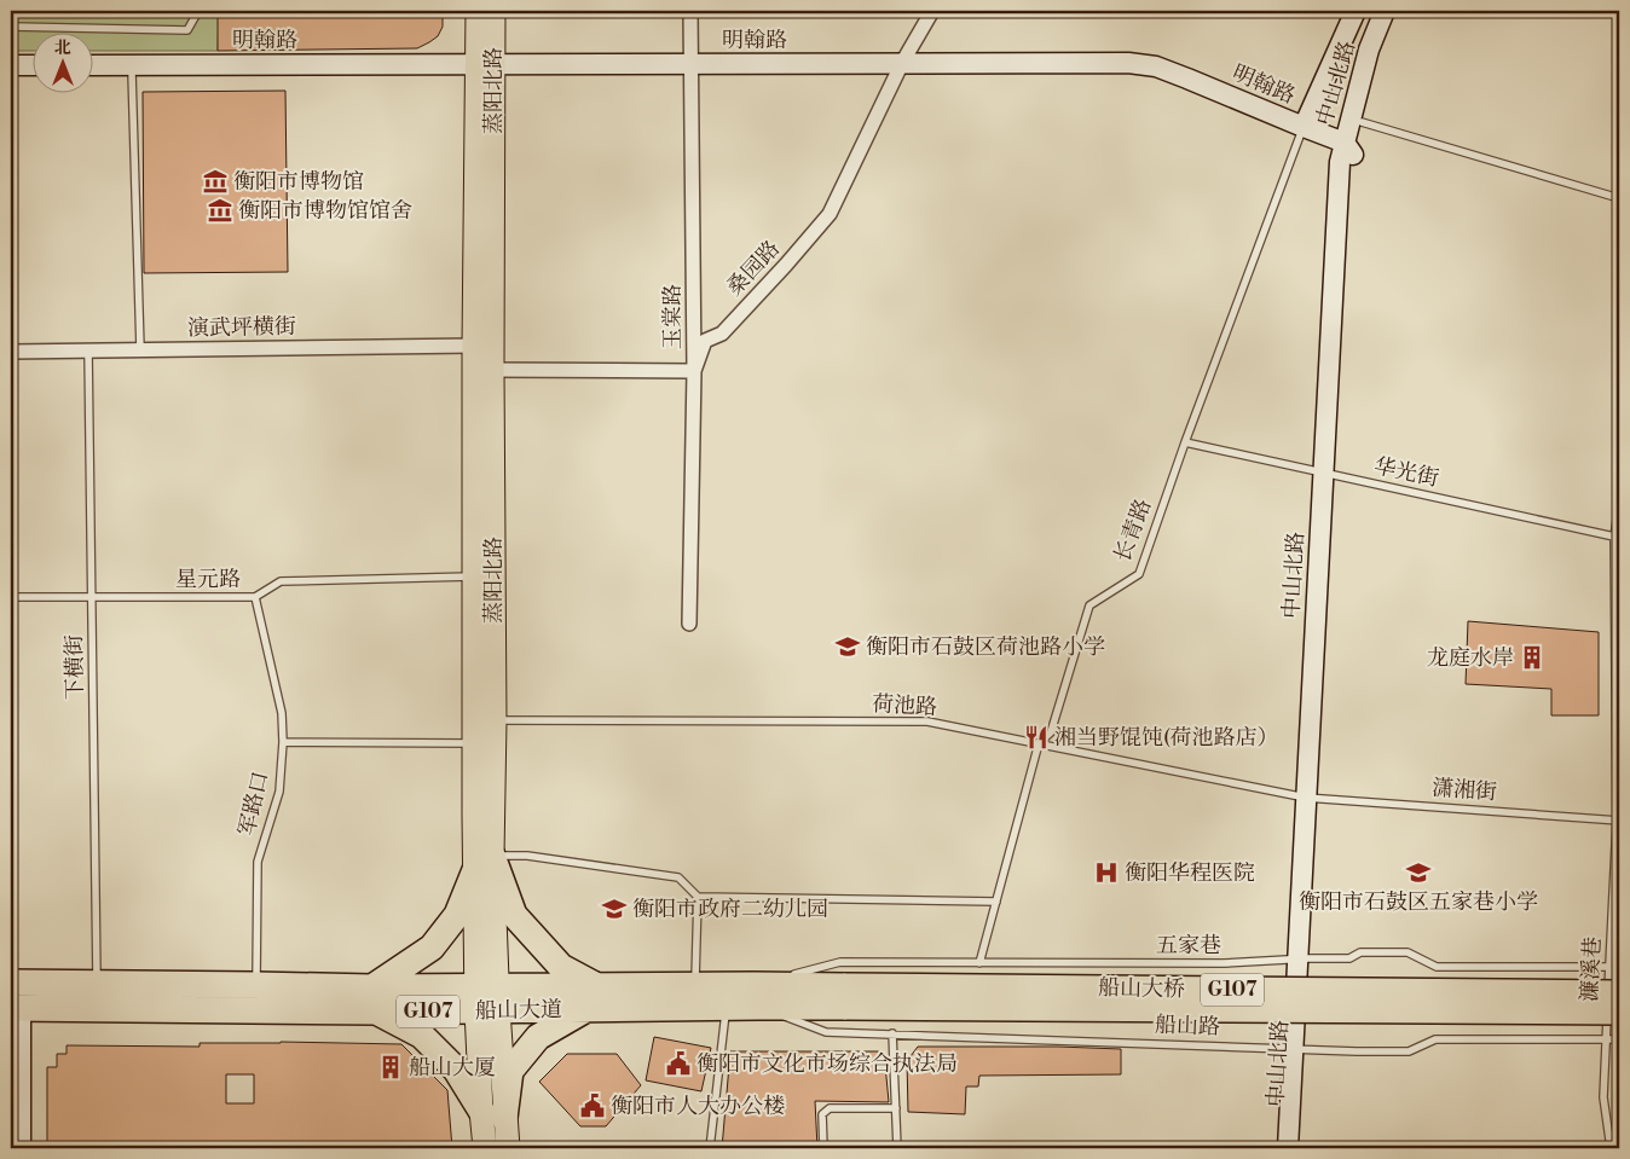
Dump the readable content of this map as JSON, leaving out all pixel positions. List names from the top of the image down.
{
  "streets": {
    "highway": ["船山大桥", "G107", "船山大道"],
    "main road": ["蒸阳北路"],
    "street": [
      "明翰路",
      "中山北路",
      "桑园路",
      "玉棠路",
      "演武坪横街"
    ],
    "lane": [
      "华光街",
      "长青路",
      "星元路",
      "下横街",
      "荷池路",
      "潇湘街",
      "军路口",
      "五家巷",
      "濂溪巷",
      "船山路"
    ]
  },
  "crossings": [
    ["明翰路", "中山北路"],
    ["明翰路", "蒸阳北路"],
    ["明翰路", "桑园路"],
    ["明翰路", "玉棠路"],
    ["明翰路", "长青路"],
    ["中山北路", "华光街"],
    ["中山北路", "长青路"],
    ["中山北路", "荷池路"],
    ["中山北路", "潇湘街"],
    ["中山北路", "五家巷"],
    ["中山北路", "船山路"],
    ["蒸阳北路", "演武坪横街"],
    ["蒸阳北路", "星元路"],
    ["蒸阳北路", "荷池路"],
    ["蒸阳北路", "船山大道"],
    ["桑园路", "玉棠路"],
    ["演武坪横街", "下横街"],
    ["华光街", "长青路"],
    ["华光街", "濂溪巷"],
    ["长青路", "荷池路"],
    ["长青路", "五家巷"],
    ["星元路", "下横街"],
    ["星元路", "军路口"],
    ["下横街", "船山大道"],
    ["荷池路", "潇湘街"],
    ["潇湘街", "濂溪巷"],
    ["军路口", "船山大道"],
    ["五家巷", "濂溪巷"],
    ["五家巷", "船山大道"],
    ["五家巷", "船山路"],
    ["濂溪巷", "船山大桥"],
    ["濂溪巷", "船山路"],
    ["船山大桥", "船山大道"],
    ["船山大道", "船山路"]
  ],
  "places": {
    "museum": ["衡阳市博物馆", "衡阳市博物馆馆舍"],
    "school or university": ["衡阳市石鼓区荷池路小学", "衡阳市石鼓区五家巷小学", "衡阳市政府二幼儿园"],
    "building": ["龙庭水岸", "船山大厦"],
    "restaurant": ["湘当野馄饨(荷池路店）"],
    "hospital": ["衡阳华程医院"],
    "public building": ["衡阳市文化市场综合执法局", "衡阳市人大办公楼"]
  },
  "north": "top"
}
